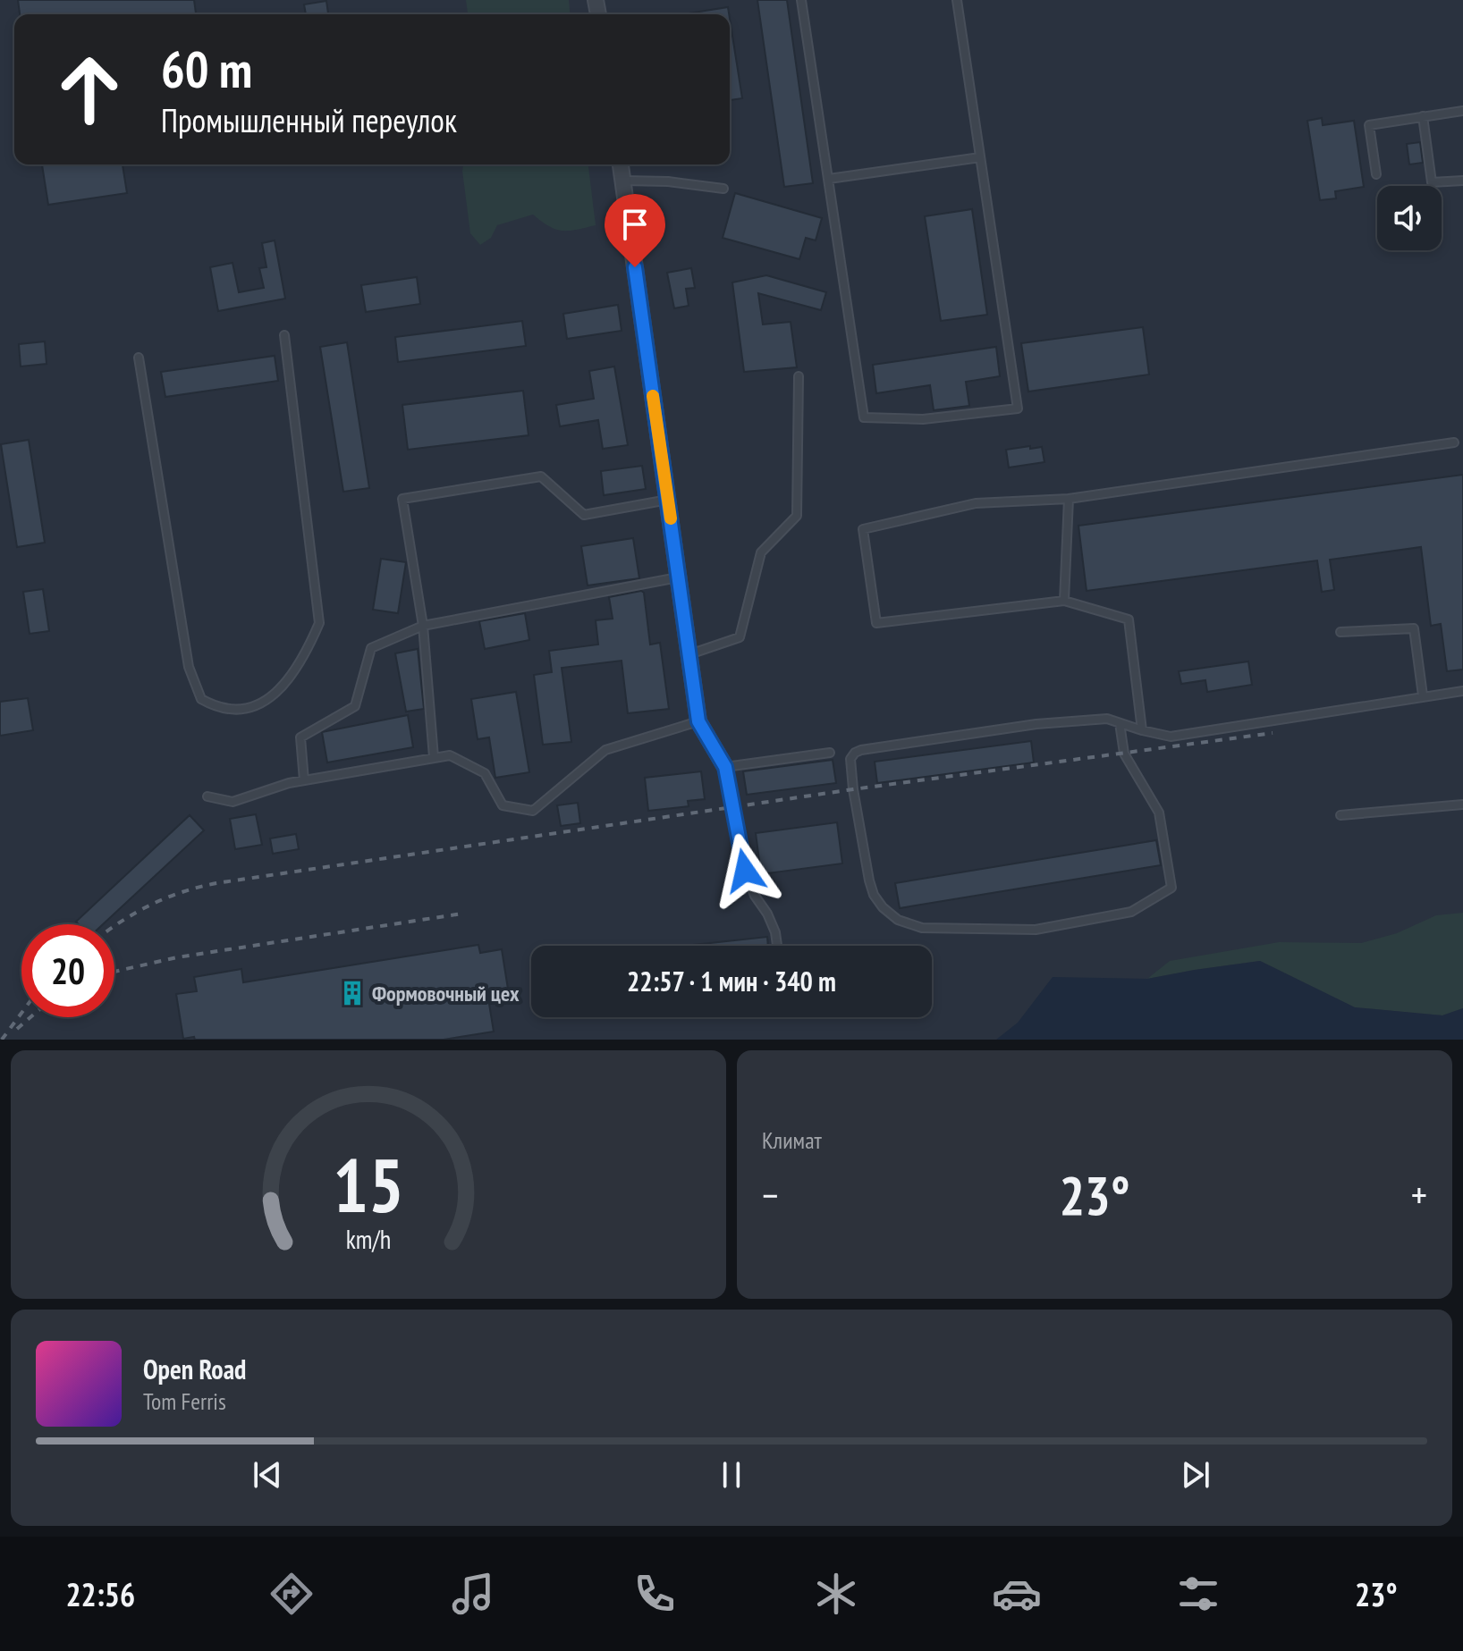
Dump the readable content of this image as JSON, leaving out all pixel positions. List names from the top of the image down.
{
  "places": {
    "building": ["Формовочный цех"]
  },
  "page": {
    "turn": ["60 m", "Промышленный переулок"],
    "limit": "20",
    "trip": "22:57 · 1 мин · 340 m",
    "tile": "Климат",
    "heat": ["−", "23°", "+"],
    "song": ["Open Road", "Tom Ferris"],
    "tabs": ["22:56", "23°"],
    "gauge": ["15", "km/h"]
  }
}
